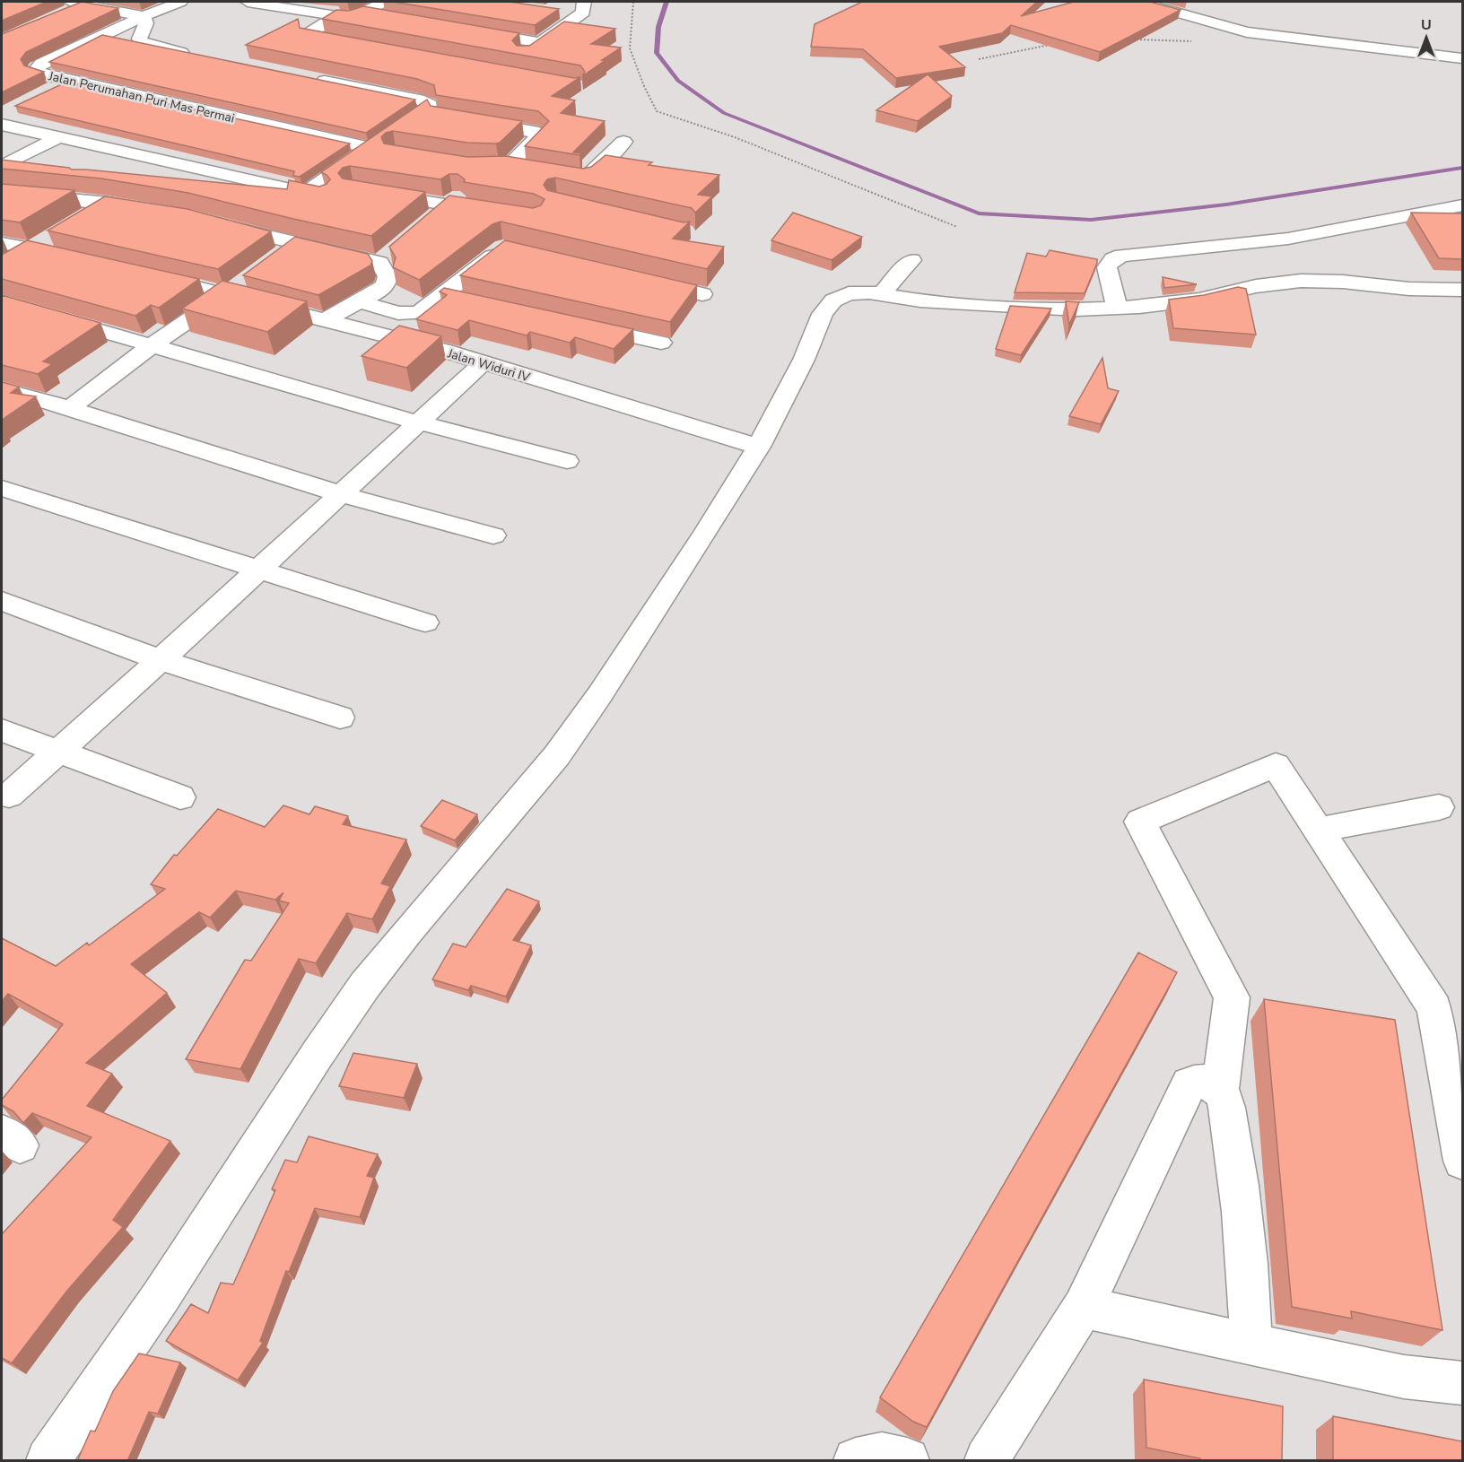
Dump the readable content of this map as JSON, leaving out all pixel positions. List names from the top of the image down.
{
  "streets": {
    "street": ["Jalan Perumahan Puri Mas Permai", "Jalan Widuri IV"]
  },
  "north": "top"
}
